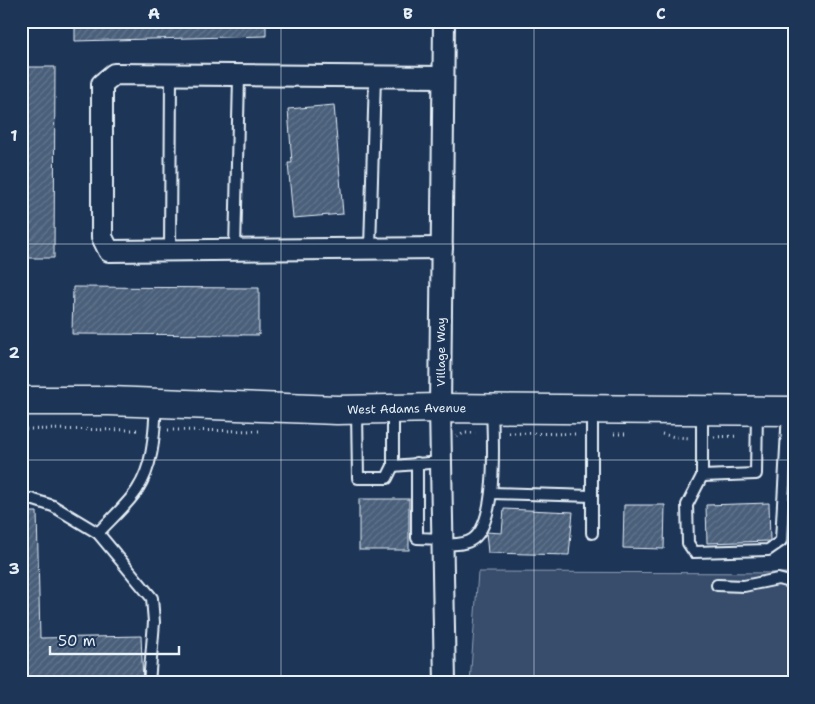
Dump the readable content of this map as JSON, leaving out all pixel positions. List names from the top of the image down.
{
  "streets": {
    "main road": ["West Adams Avenue"],
    "street": ["Village Way"]
  },
  "crossings": [
    ["Village Way", "West Adams Avenue"]
  ],
  "scale_bar": "50 m",
  "grid": {
    "columns": ["A", "B", "C"],
    "rows": ["1", "2", "3"]
  }
}
